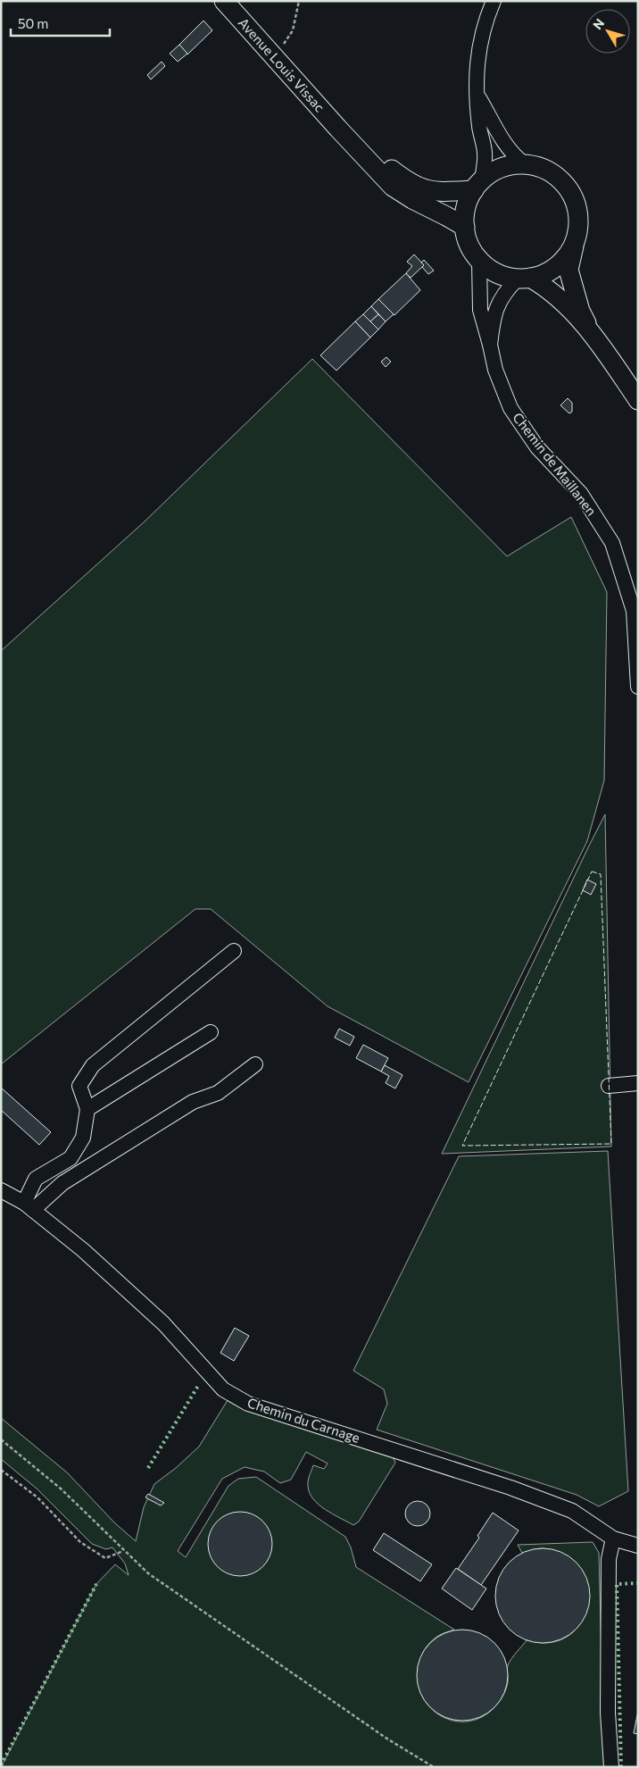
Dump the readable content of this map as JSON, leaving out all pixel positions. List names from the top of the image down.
{
  "streets": {
    "main road": ["Avenue Louis Vissac"],
    "street": ["Chemin de Maillanen", "Chemin du Carnage"]
  },
  "crossings": [
    ["Avenue Louis Vissac", "Chemin de Maillanen"]
  ],
  "scale_bar": "50 m",
  "north": "top left"
}
